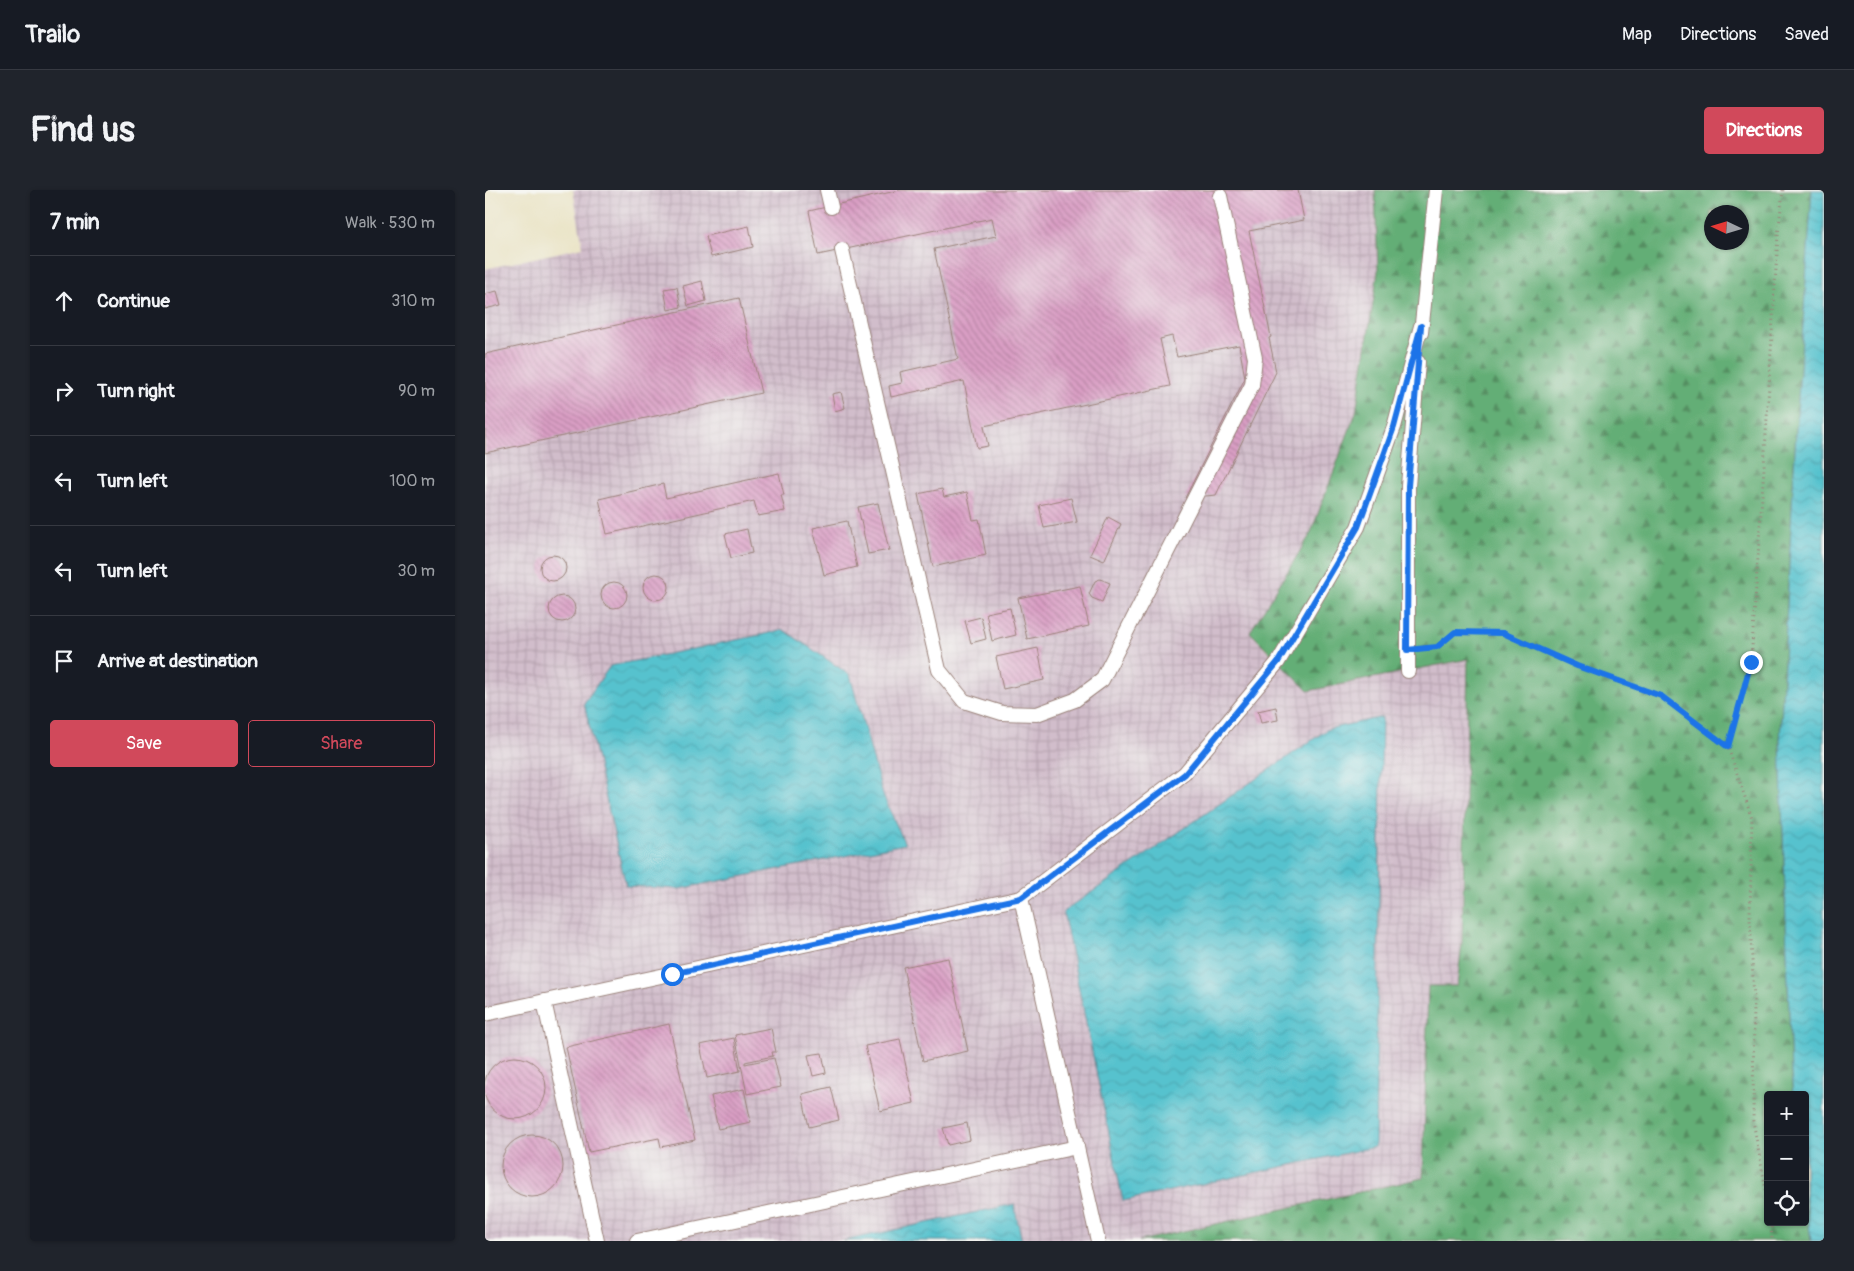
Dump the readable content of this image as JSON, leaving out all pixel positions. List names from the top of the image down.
{
  "north": "left",
  "page": {
    "header": "Trailo",
    "nav": ["Map", "Directions", "Saved"],
    "buttons": [
      "Directions",
      ["Save", "Share"]
    ],
    "title": "Find us",
    "heading": ["7 min", "Walk · 530 m"],
    "list": [
      ["Continue", "310 m"],
      ["Turn right", "90 m"],
      ["Turn left", "100 m"],
      ["Turn left", "30 m"],
      "Arrive at destination"
    ],
    "map_buttons": ["+", "−"]
  }
}
